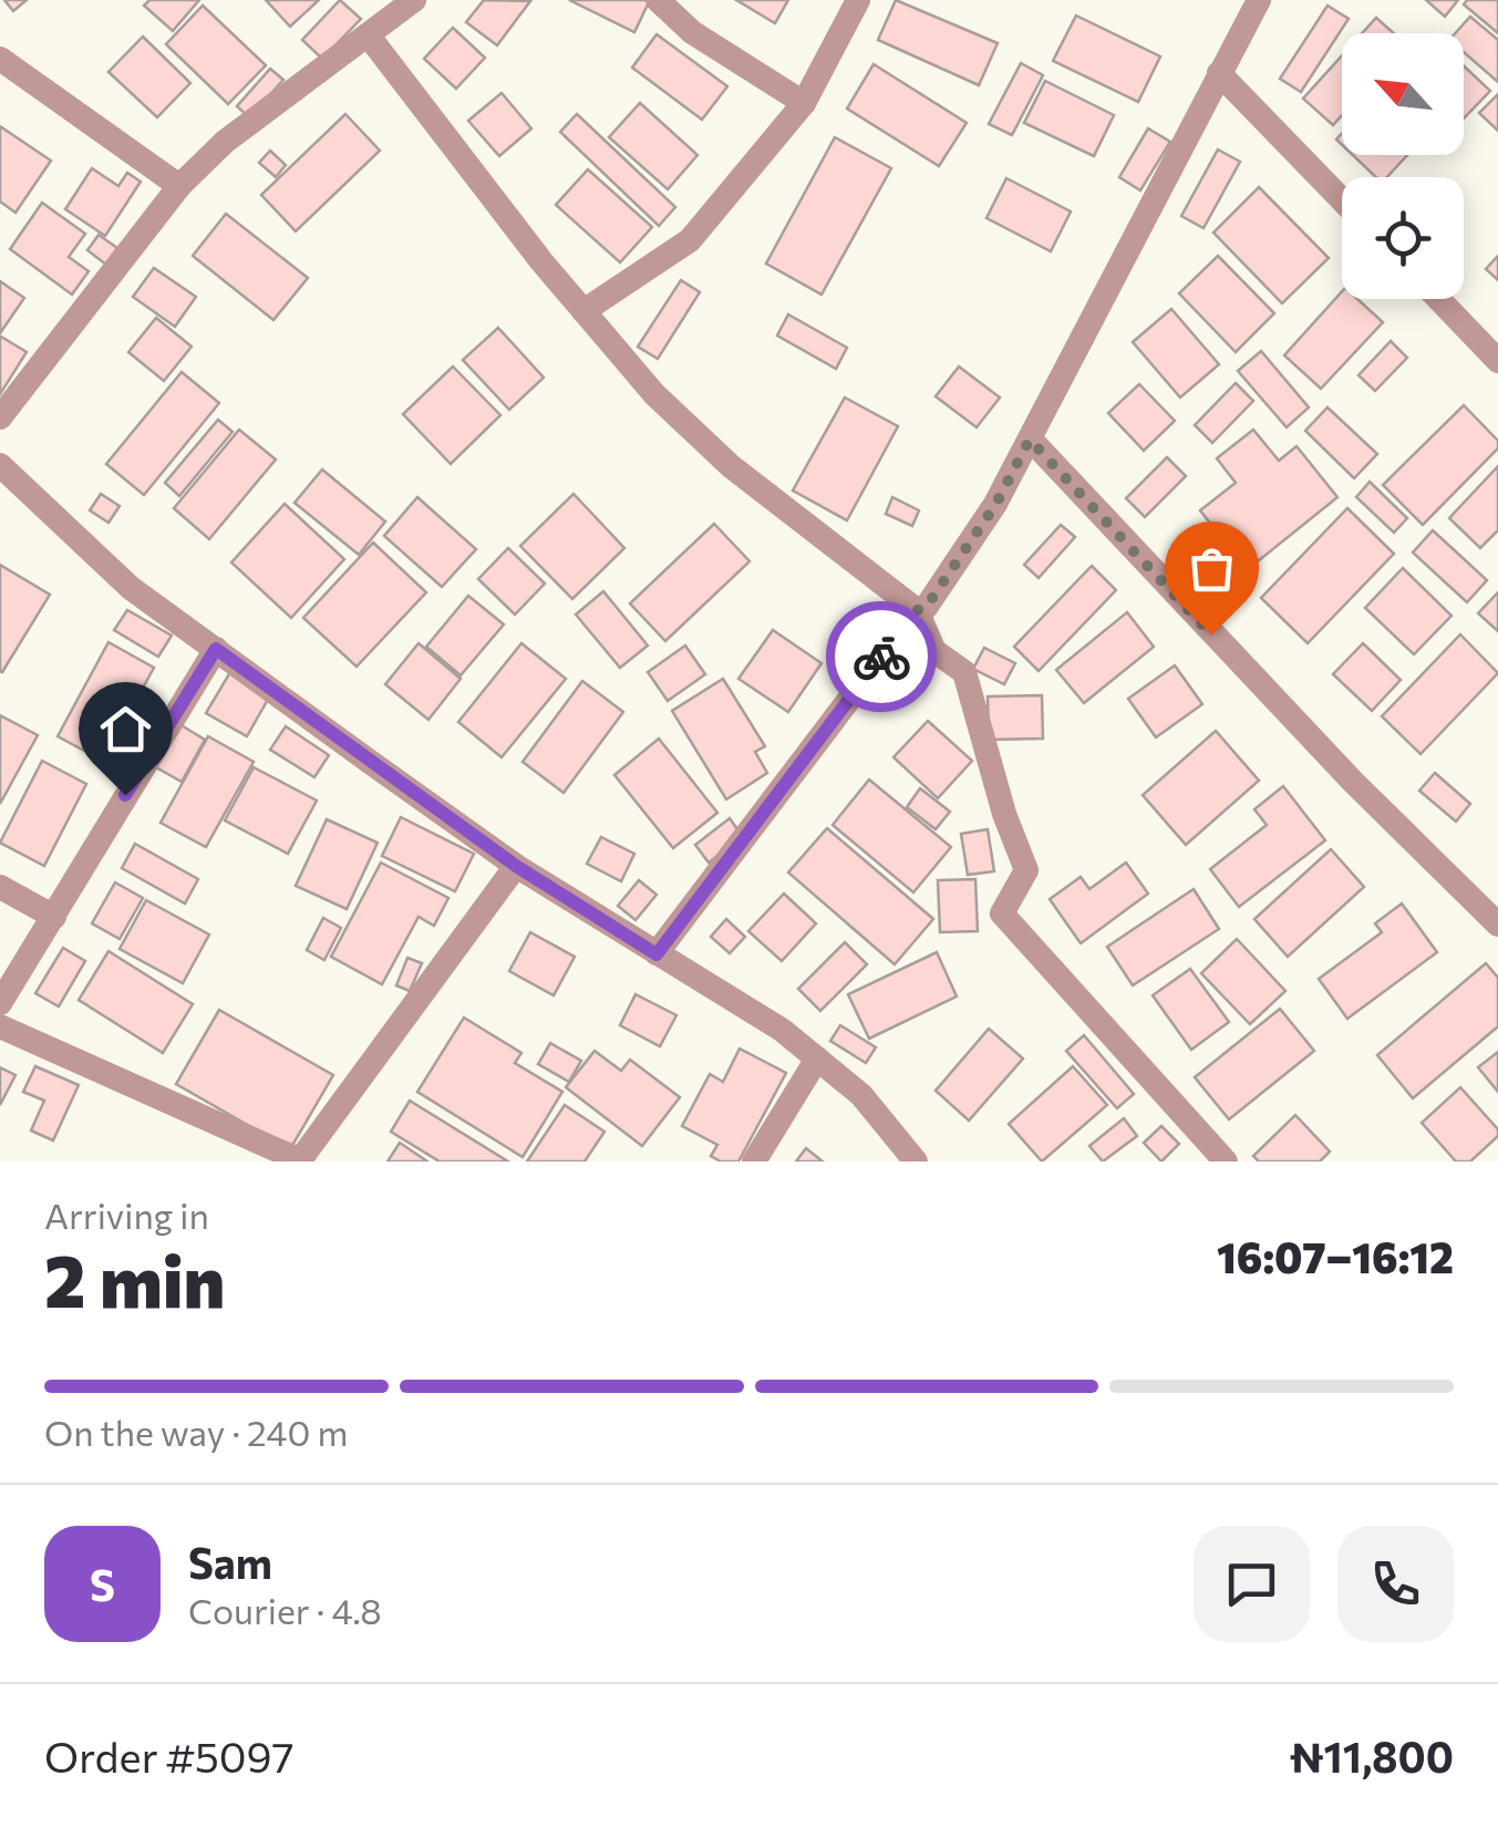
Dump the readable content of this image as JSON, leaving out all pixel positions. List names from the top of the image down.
{
  "north": "top left",
  "page": {
    "heading": ["2 min", "Arriving in", "16:07–16:12"],
    "panel": [
      "Sam",
      "Courier · 4.8",
      "Order #5097",
      "₦11,800"
    ],
    "bar": "On the way · 240 m",
    "round": "S"
  }
}
